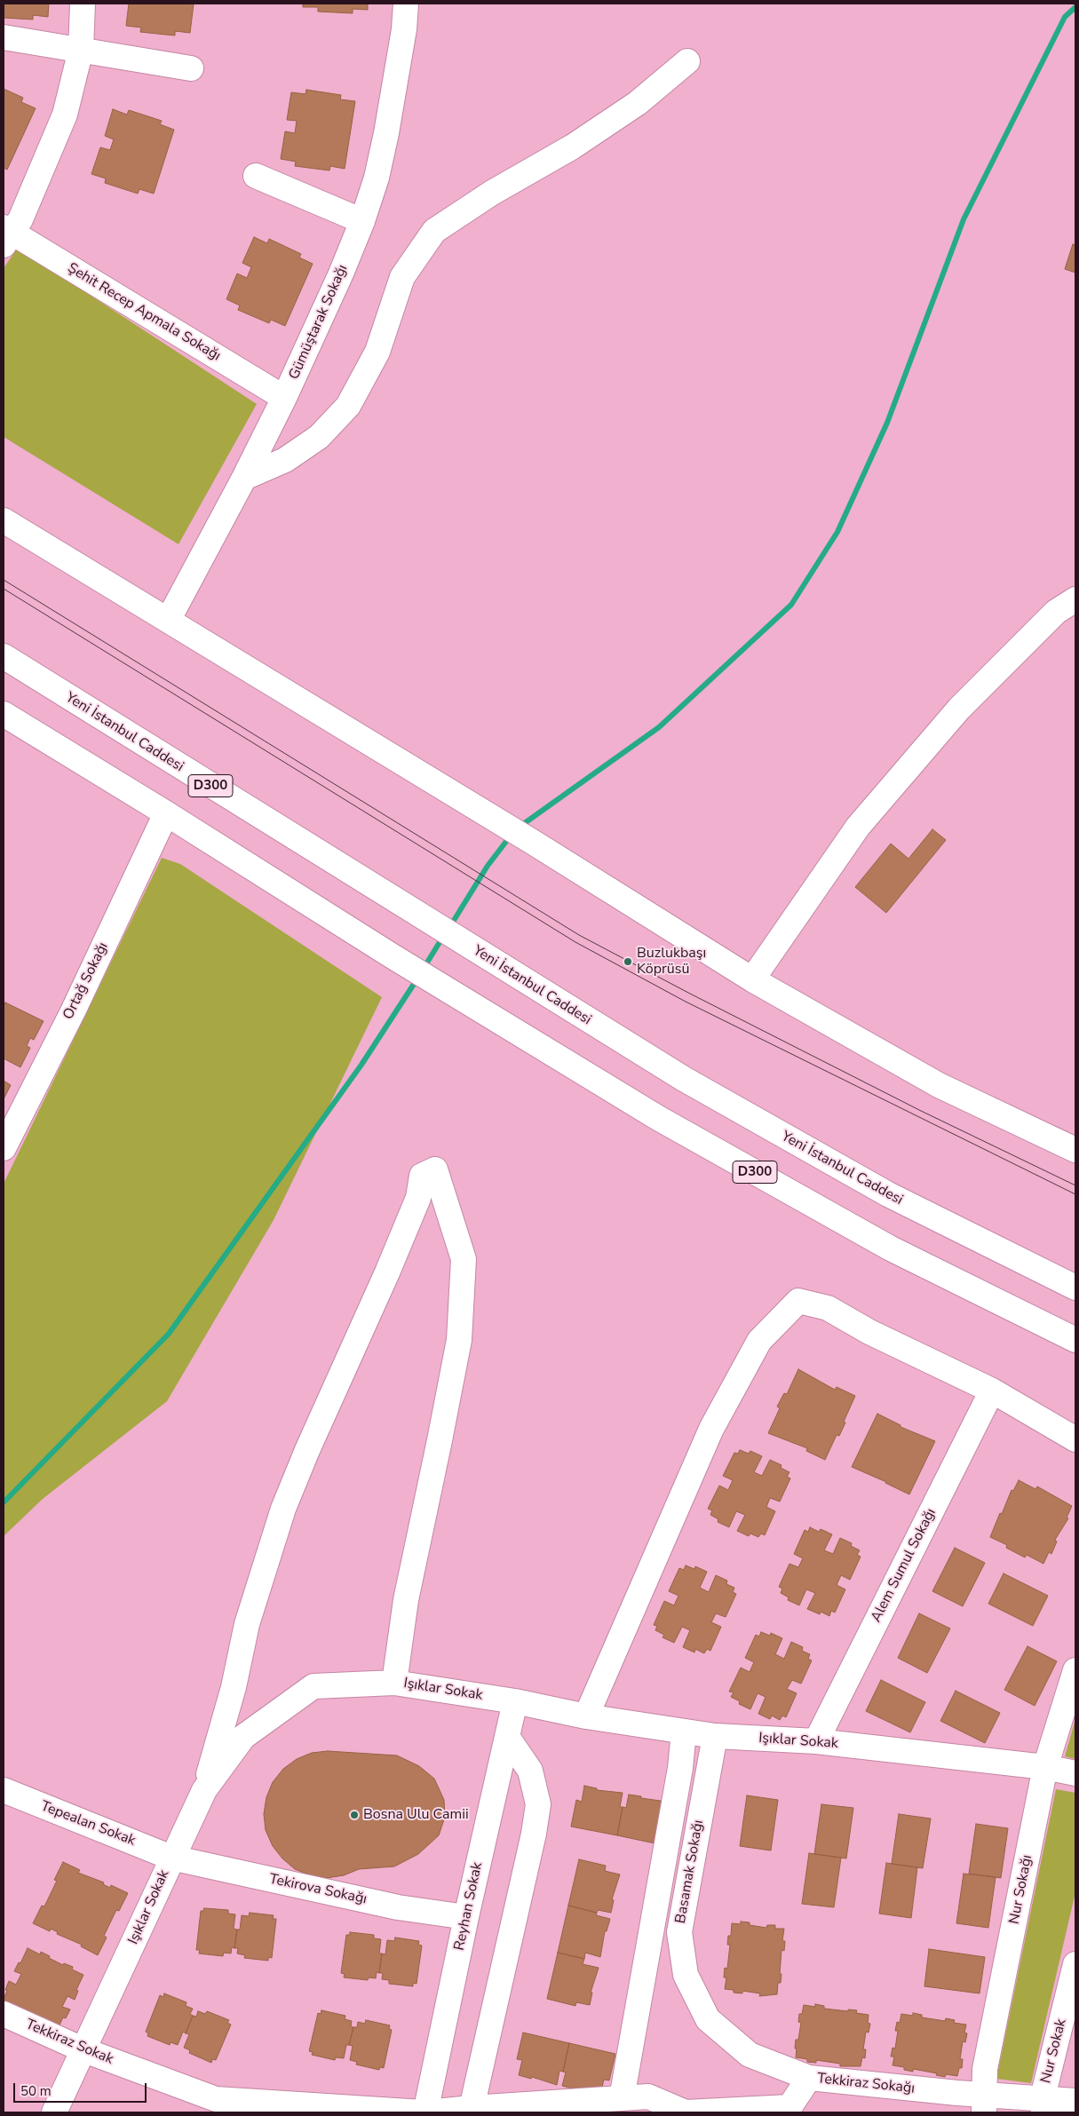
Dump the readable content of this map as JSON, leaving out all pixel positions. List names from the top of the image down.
{
  "streets": {
    "main road": [
      "Şehit Recep Apmala Sokağı",
      "Gümüştarak Sokağı",
      "Yeni İstanbul Caddesi",
      "D300",
      "Ortağ Sokağı",
      "Alem Sumul Sokağı",
      "Işıklar Sokak",
      "Tepealan Sokak",
      "Basamak Sokağı",
      "Tekirova Sokağı",
      "Nur Sokağı",
      "Reyhan Sokak",
      "Tekkiraz Sokak",
      "Nur Sokak",
      "Tekkiraz Sokağı"
    ]
  },
  "crossings": [
    ["Şehit Recep Apmala Sokağı", "Gümüştarak Sokağı"],
    ["D300", "Ortağ Sokağı"],
    ["Alem Sumul Sokağı", "Işıklar Sokak"],
    ["Işıklar Sokak", "Tepealan Sokak"],
    ["Işıklar Sokak", "Basamak Sokağı"],
    ["Işıklar Sokak", "Tekirova Sokağı"],
    ["Işıklar Sokak", "Nur Sokağı"],
    ["Işıklar Sokak", "Reyhan Sokak"],
    ["Işıklar Sokak", "Tekkiraz Sokak"],
    ["Tepealan Sokak", "Tekirova Sokağı"],
    ["Basamak Sokağı", "Tekkiraz Sokağı"],
    ["Tekirova Sokağı", "Reyhan Sokak"],
    ["Nur Sokağı", "Tekkiraz Sokağı"],
    ["Reyhan Sokak", "Tekkiraz Sokak"],
    ["Reyhan Sokak", "Tekkiraz Sokağı"],
    ["Tekkiraz Sokak", "Tekkiraz Sokağı"],
    ["Nur Sokak", "Tekkiraz Sokağı"]
  ],
  "places": ["Buzlukbaşı Köprüsü", "Bosna Ulu Camii"],
  "scale_bar": "50 m"
}
